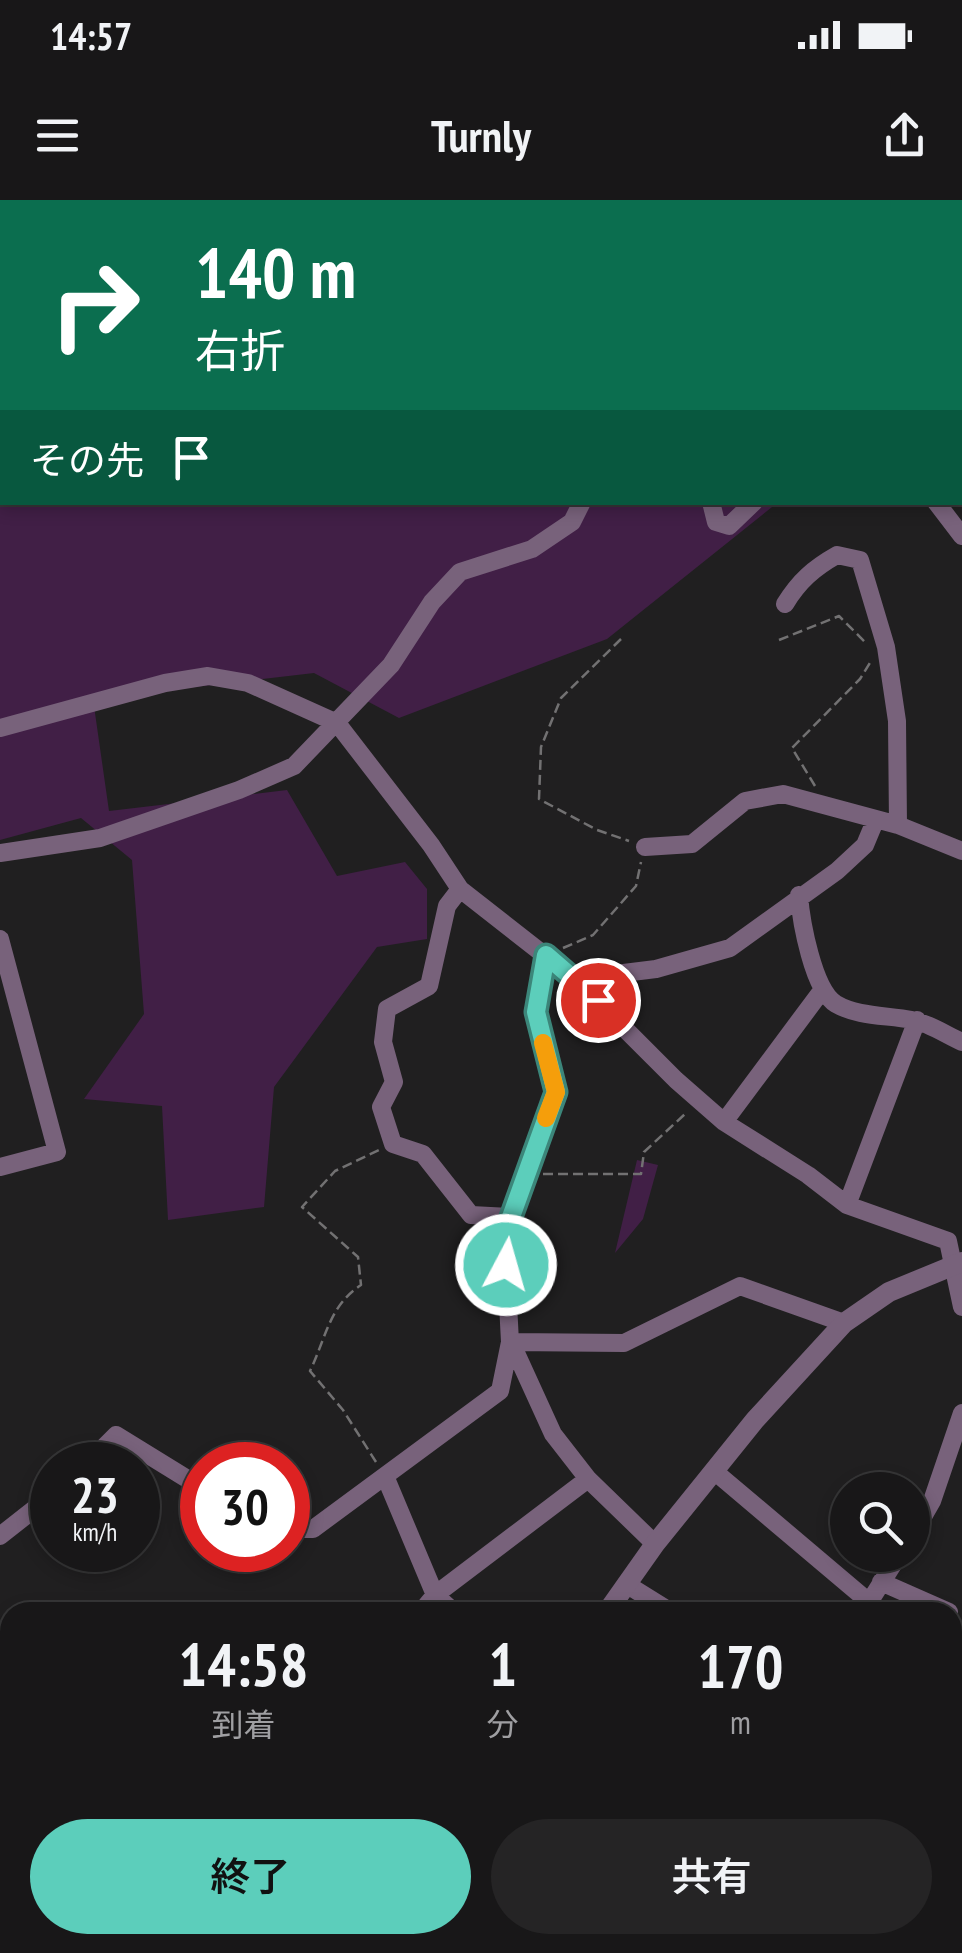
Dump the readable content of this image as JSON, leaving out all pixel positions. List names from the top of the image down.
{
  "page": {
    "status": "14:57",
    "header": "Turnly",
    "turn": ["140 m", "右折"],
    "then": "その先",
    "speed": "23 km/h",
    "limit": "30",
    "eta": [
      "14:58",
      "到着",
      "1",
      "分",
      "170",
      "m"
    ],
    "buttons": ["終了", "共有"]
  }
}
